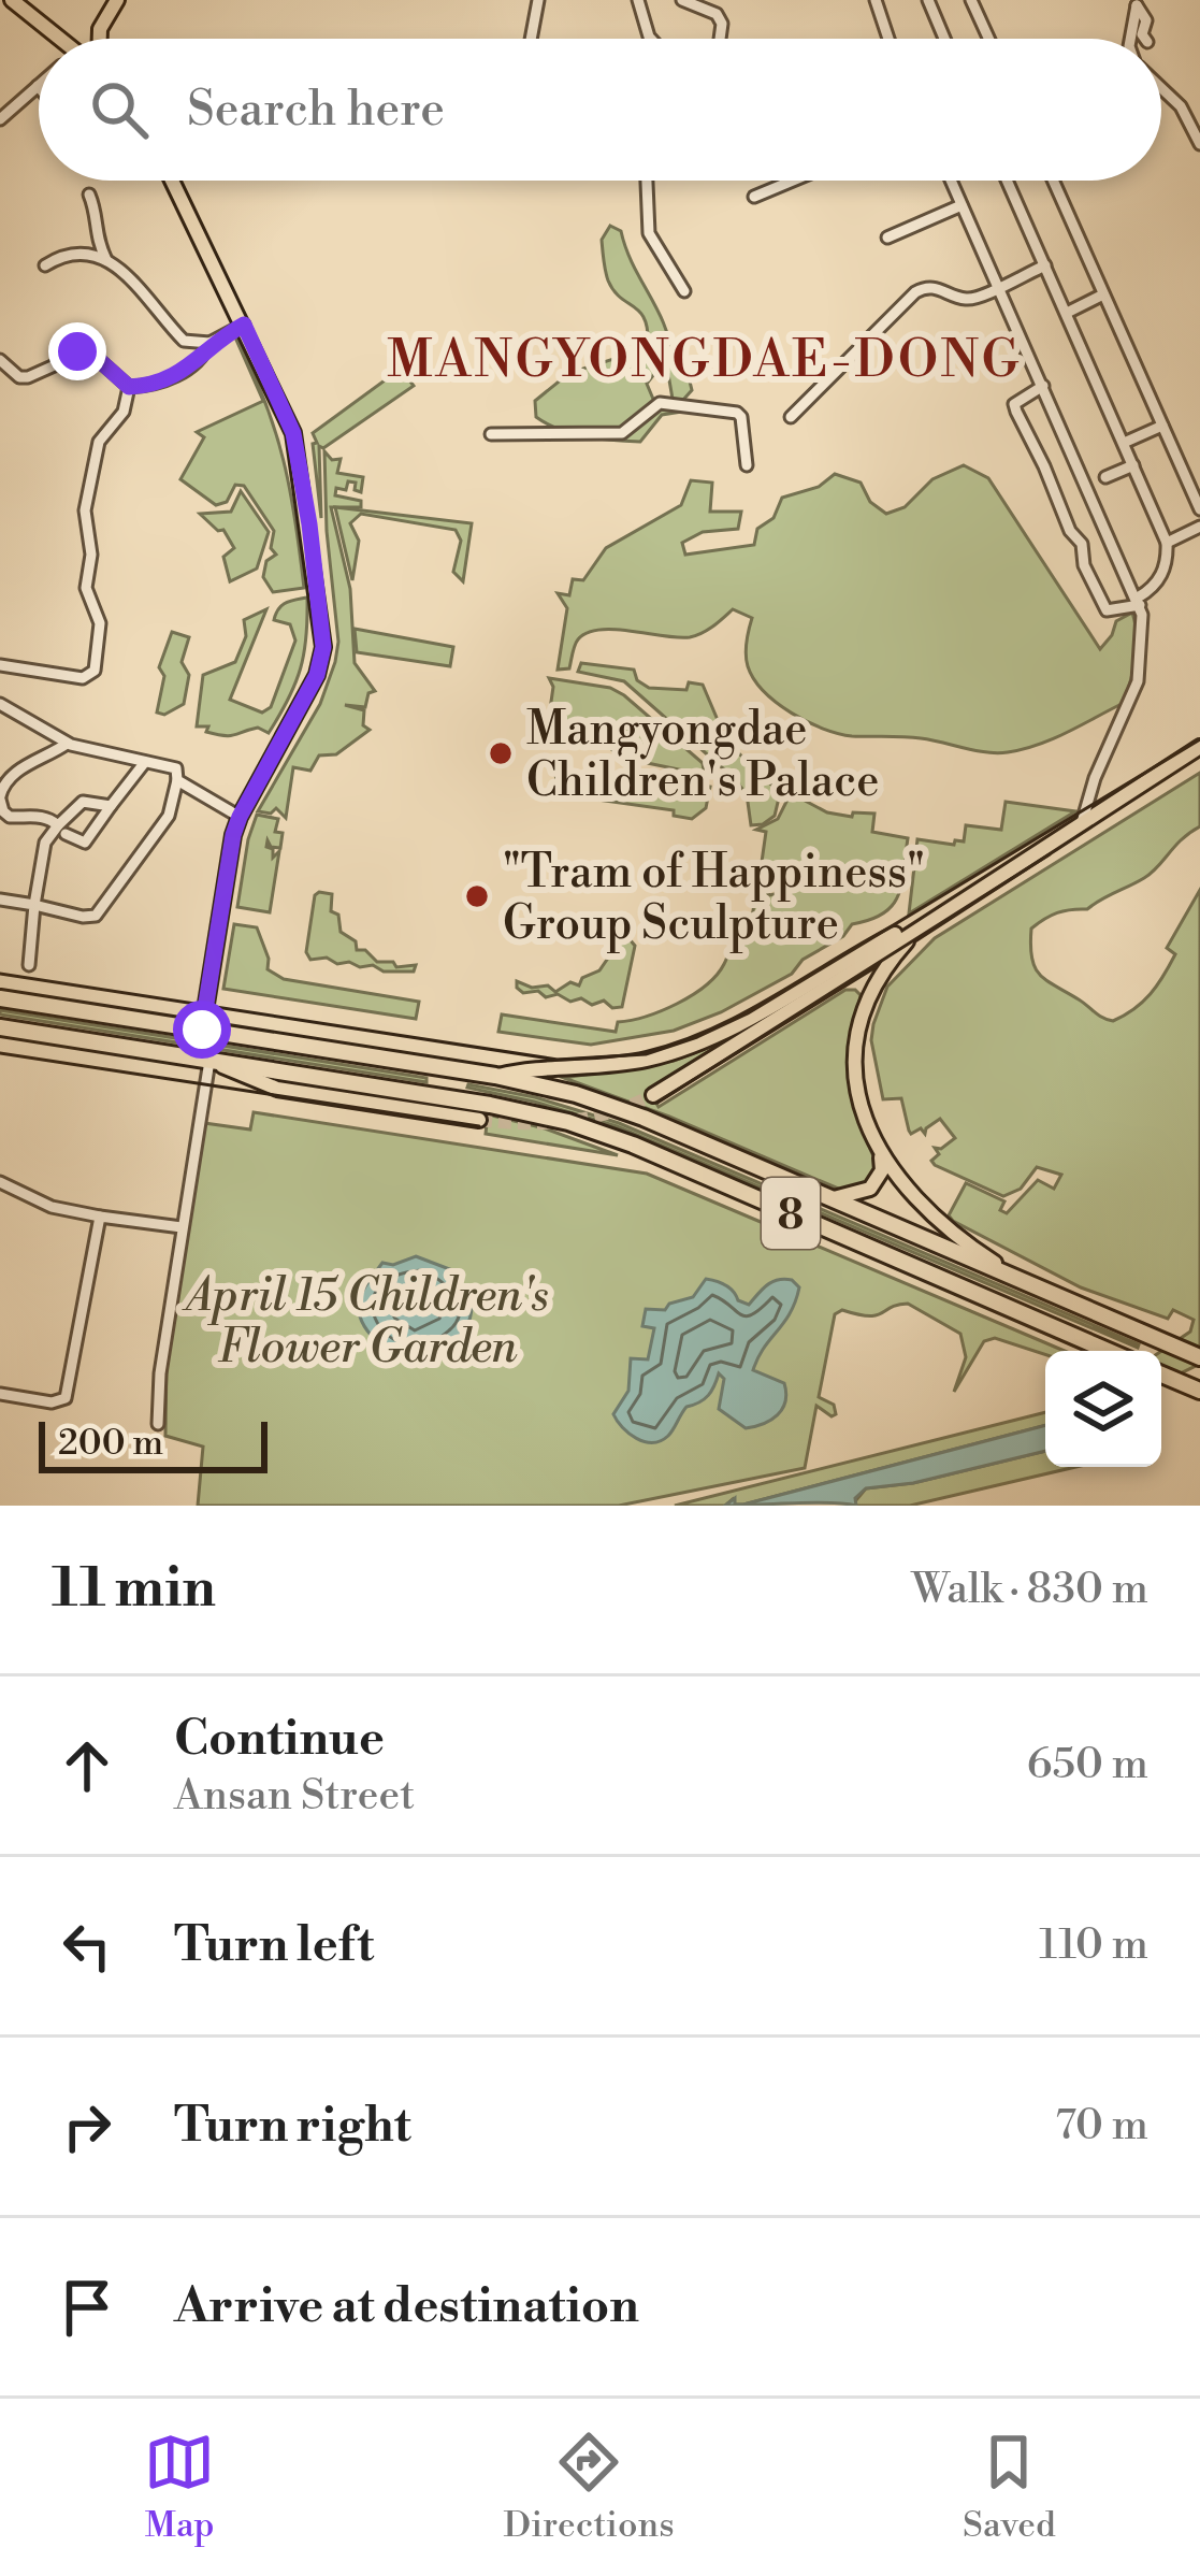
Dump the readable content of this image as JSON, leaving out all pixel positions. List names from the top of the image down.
{
  "streets": {
    "highway": ["8"]
  },
  "districts": ["MANGYONGDAE-DONG"],
  "parks": ["April 15 Children's Flower Garden"],
  "places": ["Mangyongdae Children's Palace", "\"Tram of Happiness\" Group Sculpture"],
  "scale_bar": "200 m",
  "page": {
    "search": "Search here",
    "scale": "200 m",
    "heading": ["11 min", "Walk · 830 m"],
    "list": [
      ["Continue", "Ansan Street", "650 m"],
      ["Turn left", "110 m"],
      ["Turn right", "70 m"],
      "Arrive at destination"
    ],
    "nav": ["Map", "Directions", "Saved"]
  }
}
